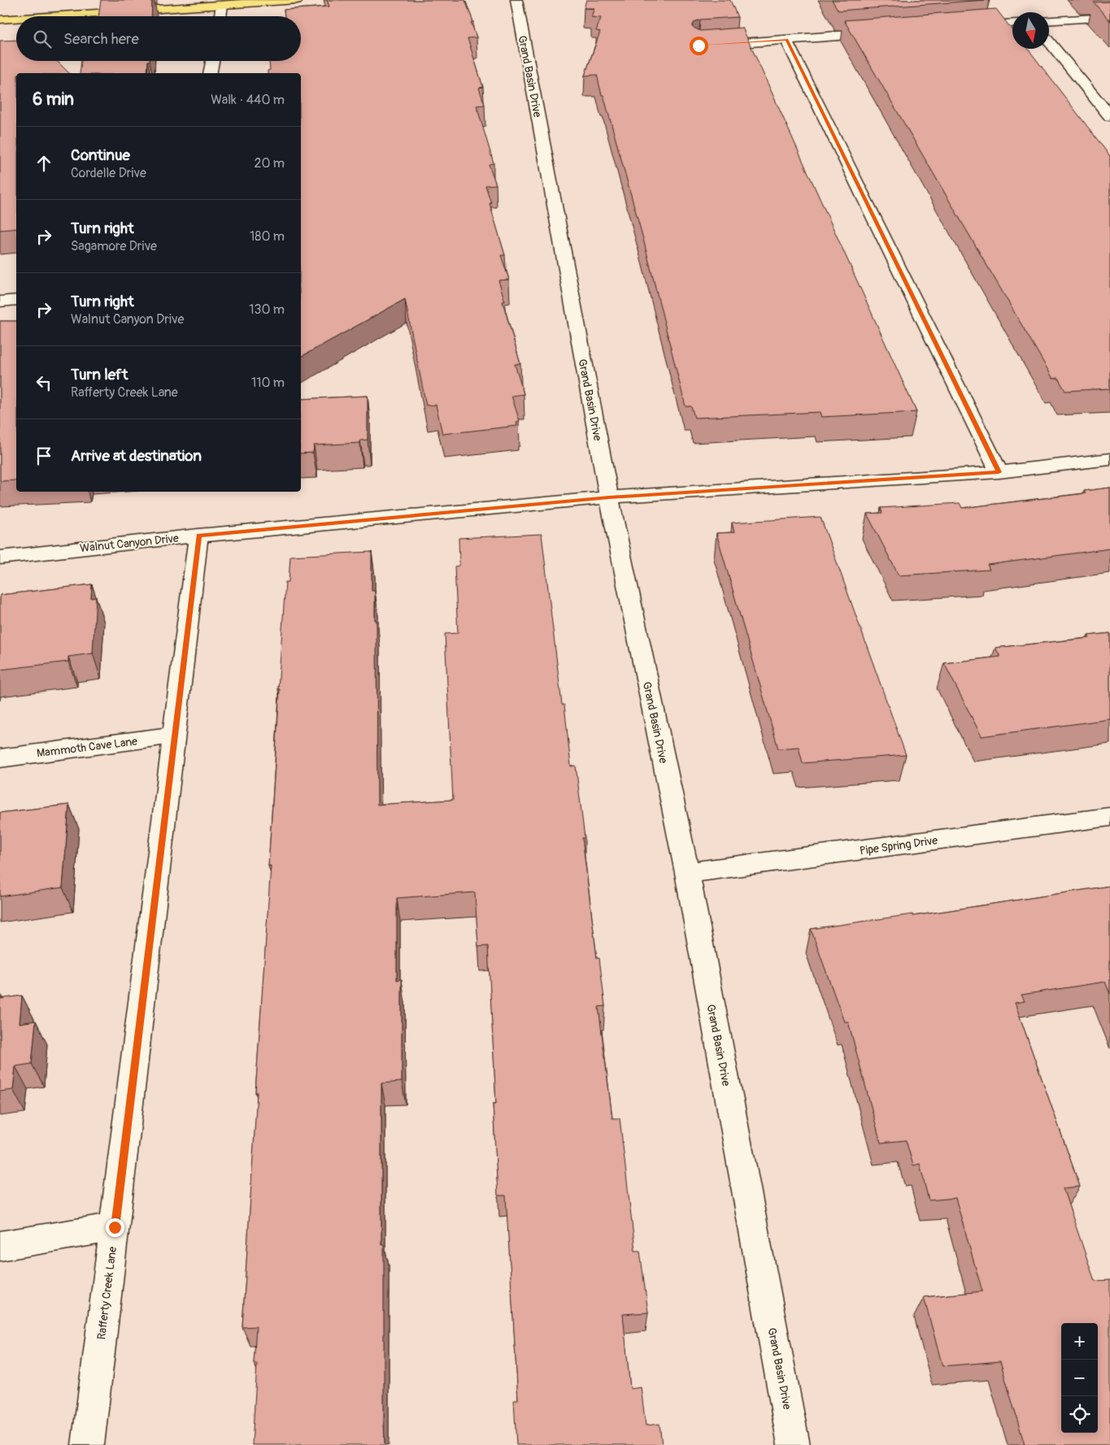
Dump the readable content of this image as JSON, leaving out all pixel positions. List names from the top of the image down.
{
  "streets": {
    "street": [
      "Grand Basin Drive",
      "Walnut Canyon Drive",
      "Mammoth Cave Lane",
      "Pipe Spring Drive",
      "Rafferty Creek Lane"
    ]
  },
  "crossings": [
    ["Grand Basin Drive", "Walnut Canyon Drive"],
    ["Grand Basin Drive", "Pipe Spring Drive"],
    ["Walnut Canyon Drive", "Rafferty Creek Lane"],
    ["Mammoth Cave Lane", "Rafferty Creek Lane"]
  ],
  "north": "bottom",
  "page": {
    "search": "Search here",
    "heading": ["6 min", "Walk · 440 m"],
    "list": [
      ["Continue", "Cordelle Drive", "20 m"],
      ["Turn right", "Sagamore Drive", "180 m"],
      ["Turn right", "Walnut Canyon Drive", "130 m"],
      ["Turn left", "Rafferty Creek Lane", "110 m"],
      "Arrive at destination"
    ],
    "map_buttons": ["+", "−"]
  }
}
